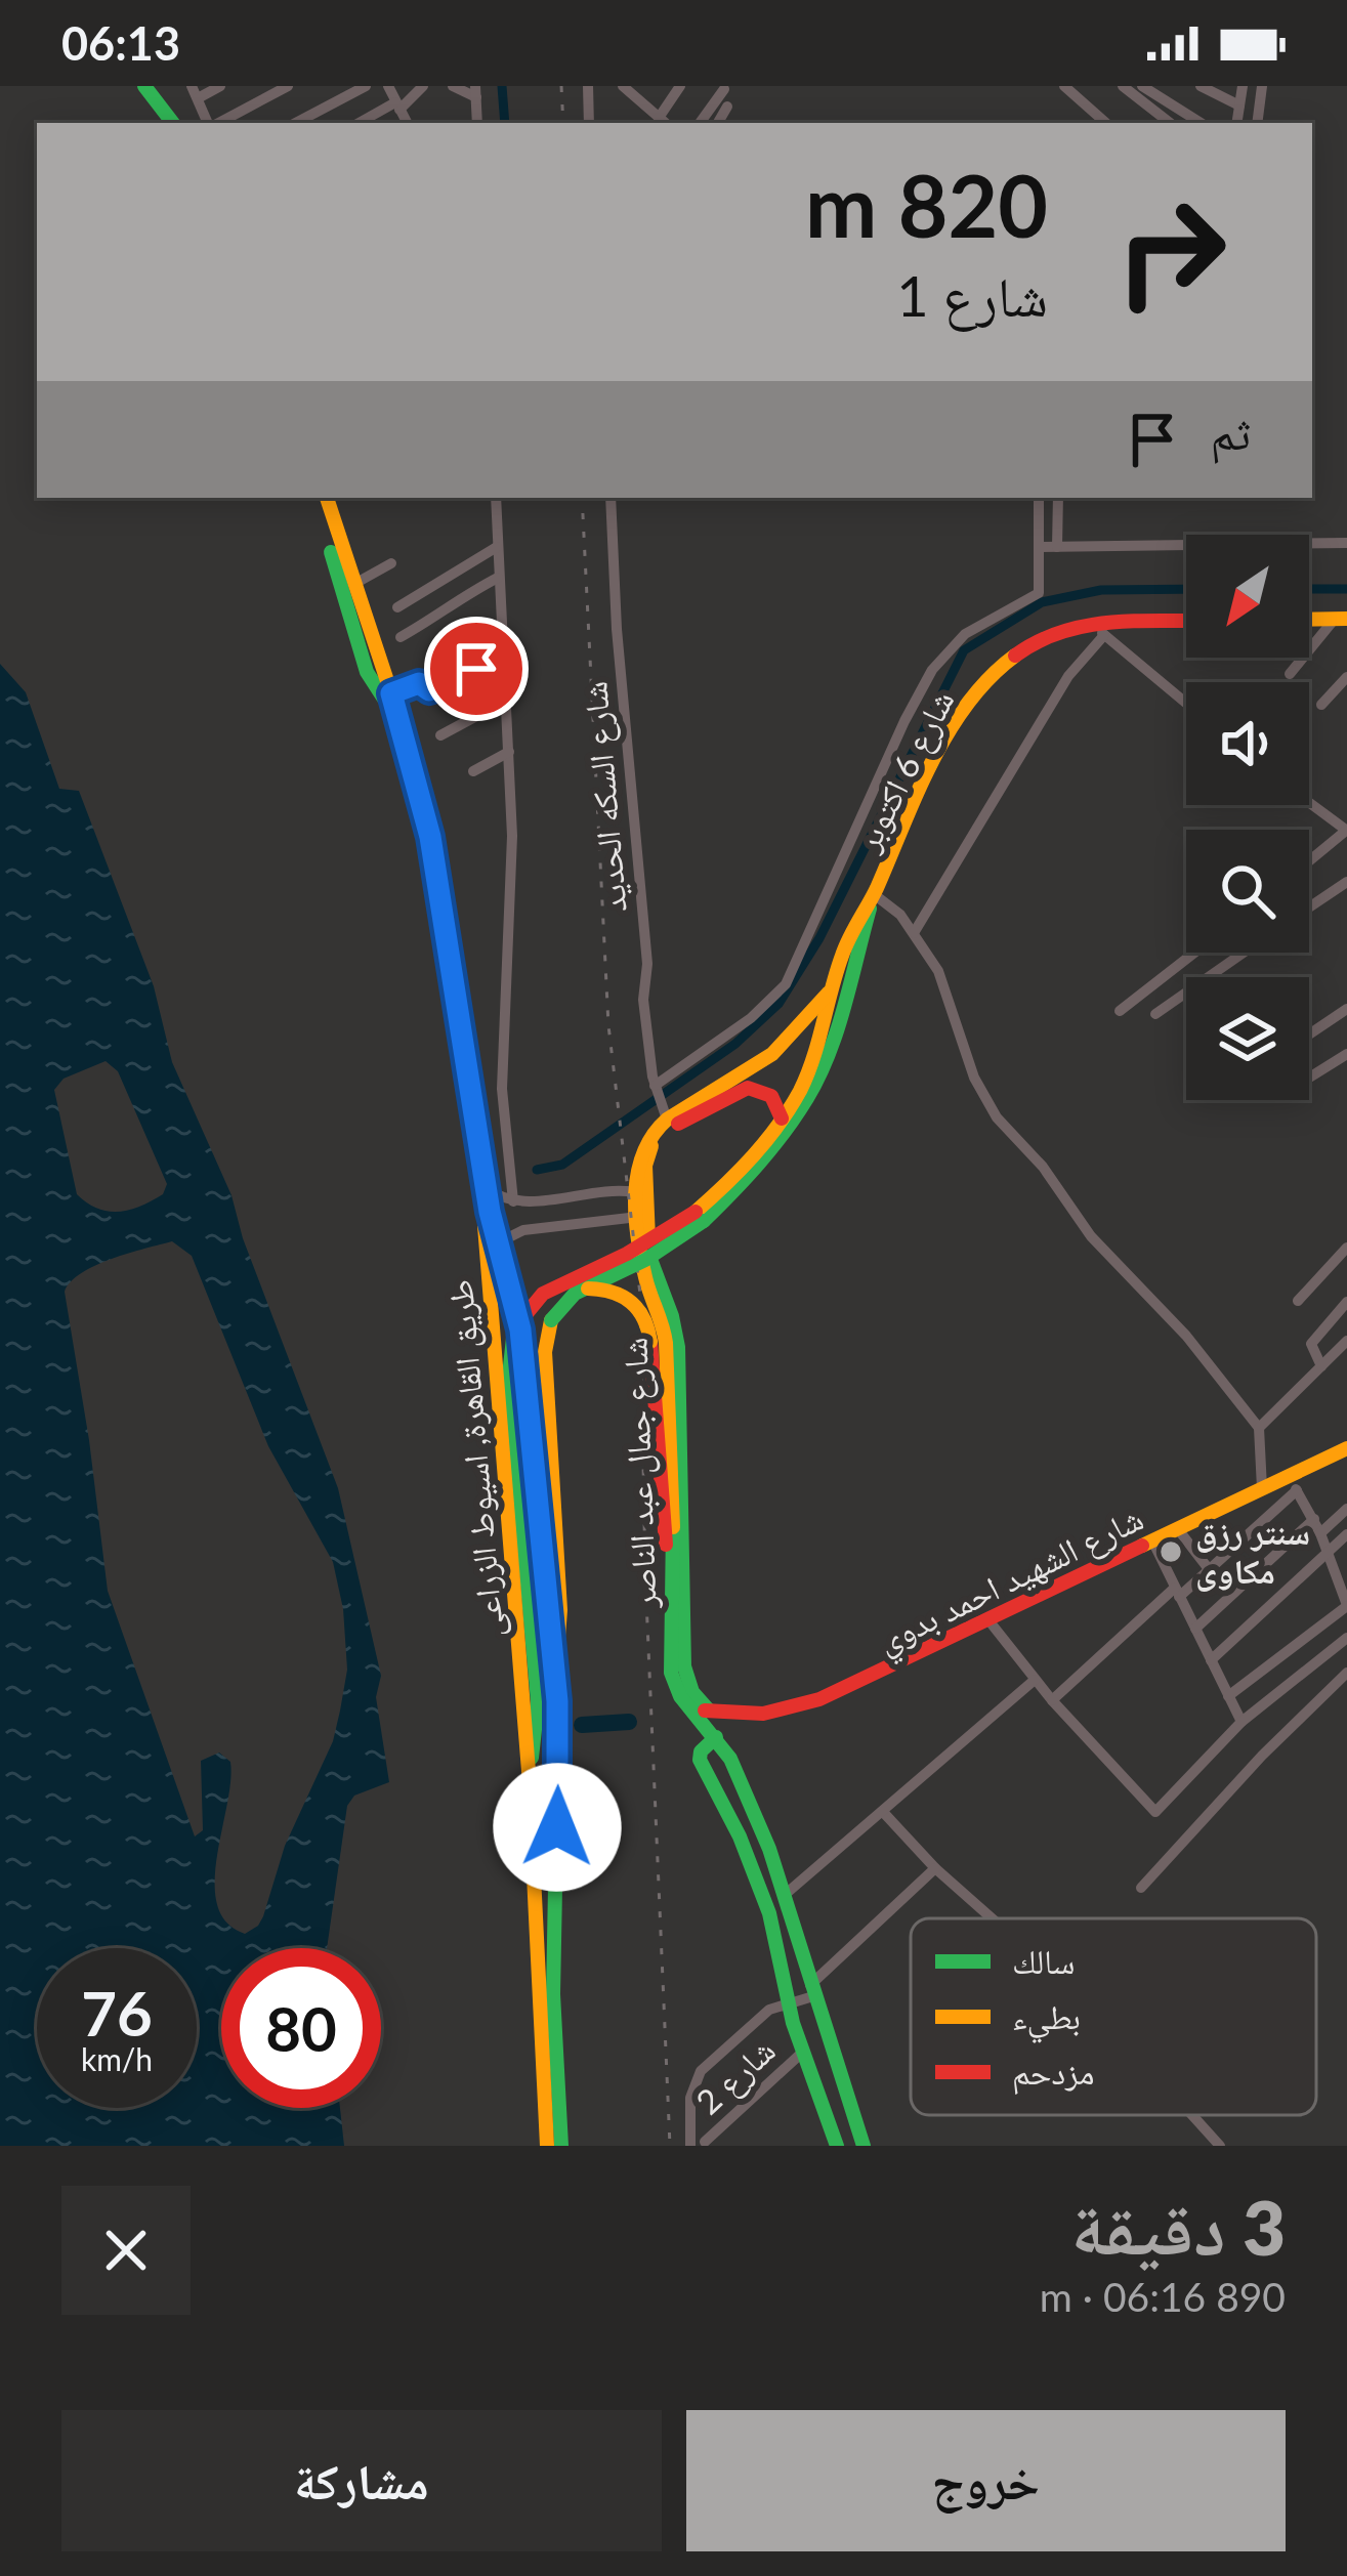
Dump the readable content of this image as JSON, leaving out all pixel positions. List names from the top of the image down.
{
  "streets": {
    "main road": [
      "شارع 6 اكتوبر",
      "طريق القاهرة, اسيوط الزراعى",
      "شارع جمال عبد الناصر",
      "شارع الشهيد احمد بدوي"
    ],
    "street": ["شارع السكه الحديد", "شارع 2"]
  },
  "crossings": [
    ["شارع السكه الحديد", "شارع جمال عبد الناصر"],
    ["شارع جمال عبد الناصر", "شارع الشهيد احمد بدوي"]
  ],
  "places": ["سنتر رزق مكاوى"],
  "legend": ["سالك", "بطيء", "مزدحم"],
  "north": "bottom left",
  "page": {
    "status": "06:13",
    "turn": ["820 m", "شارع 1"],
    "then": "ثم",
    "speed": "76 km/h",
    "limit": "80",
    "heading": ["3 دقيقة", "890 m · 06:16"],
    "buttons": ["خروج", "مشاركة"]
  }
}
